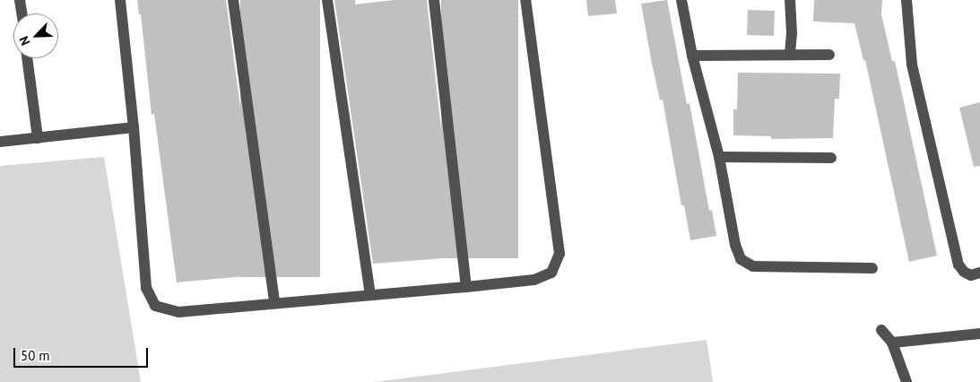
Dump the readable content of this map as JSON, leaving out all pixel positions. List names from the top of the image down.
{
  "scale_bar": "50 m",
  "north": "bottom left"
}
